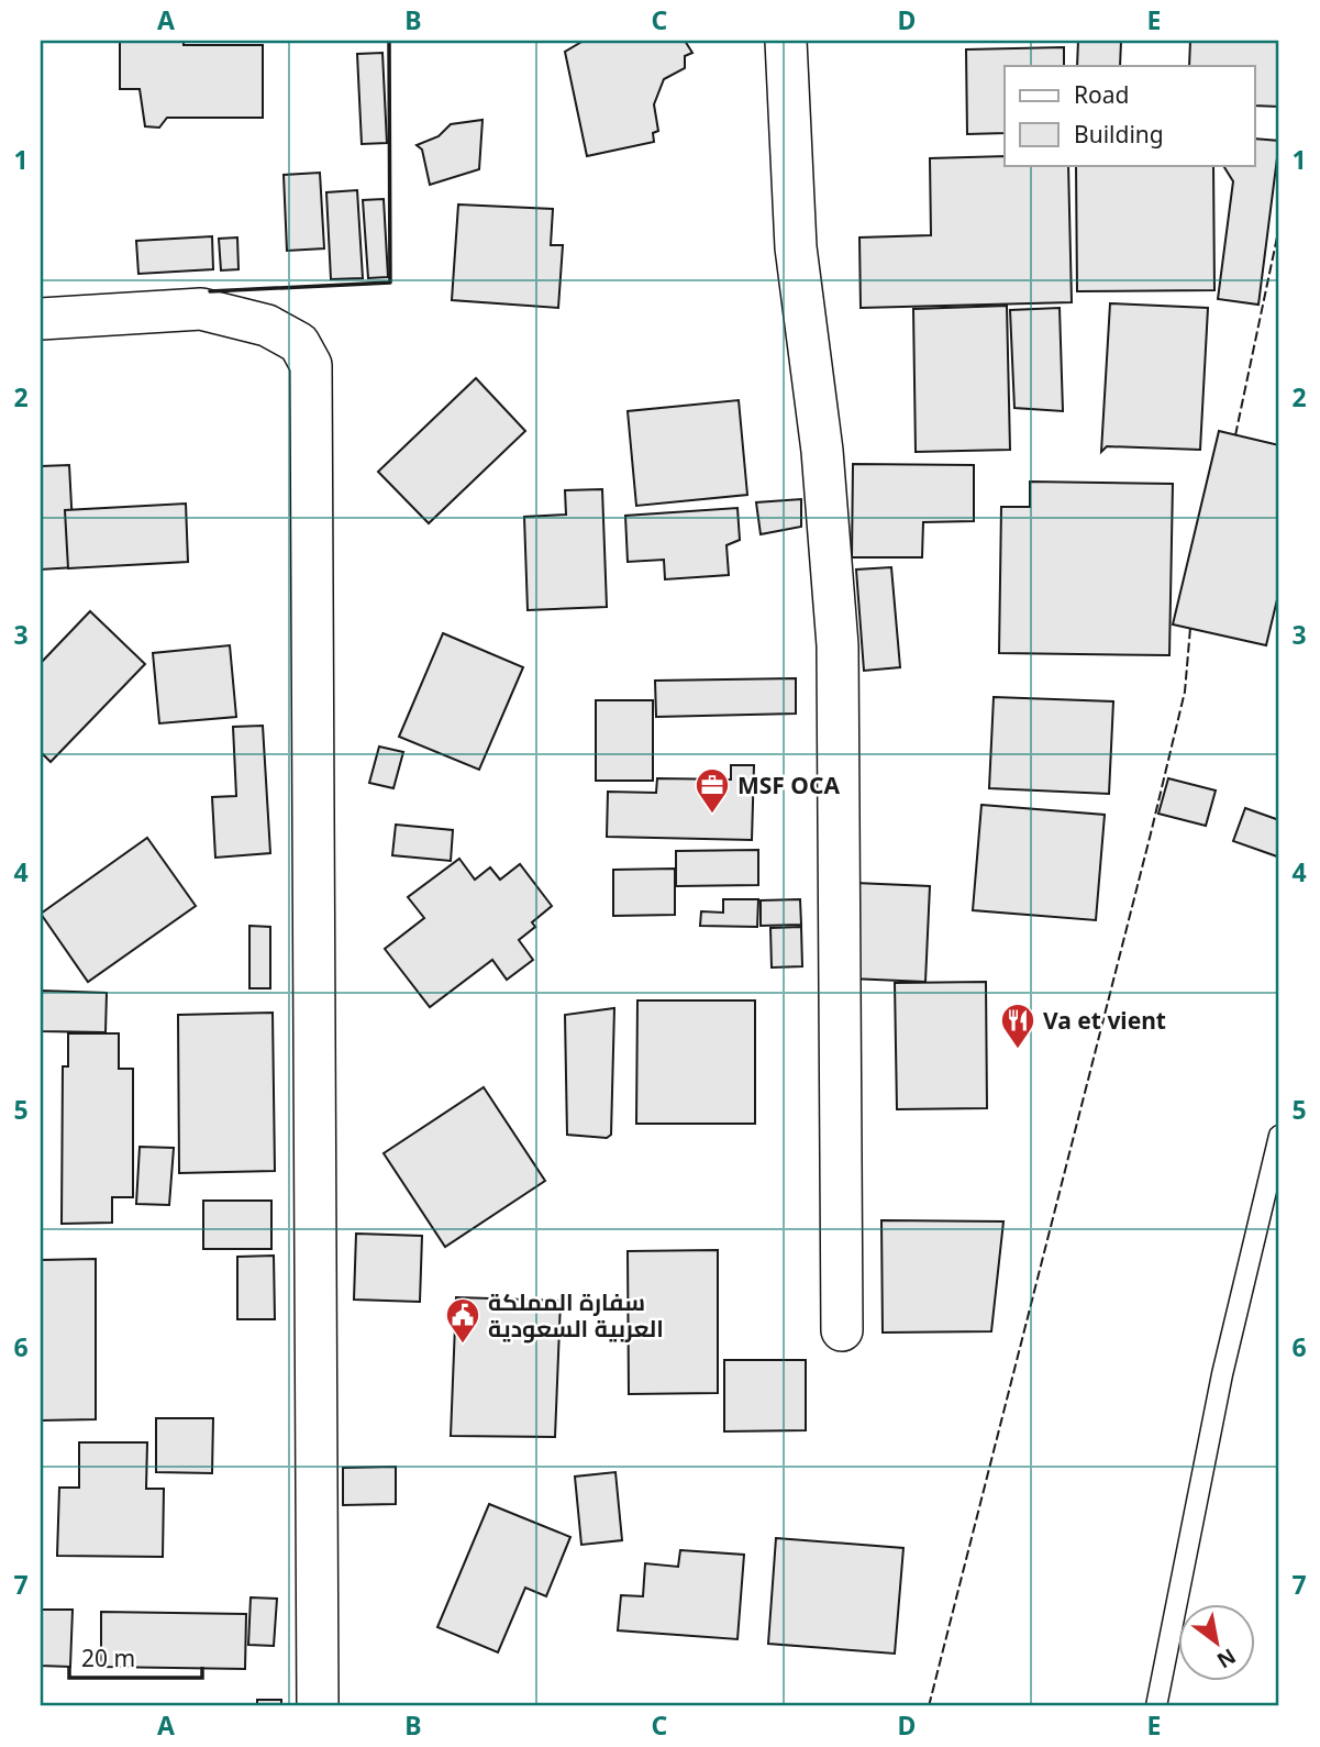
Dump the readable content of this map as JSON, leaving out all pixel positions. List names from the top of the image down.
{
  "places": {
    "office": ["MSF OCA"],
    "restaurant": ["Va et vient"],
    "public building": ["سفارة المملكة العربية السعودية"]
  },
  "legend": ["Road", "Building"],
  "scale_bar": "20 m",
  "north": "bottom right",
  "grid": {
    "columns": [
      "A",
      "B",
      "C",
      "D",
      "E"
    ],
    "rows": [
      "1",
      "2",
      "3",
      "4",
      "5",
      "6",
      "7"
    ]
  }
}
